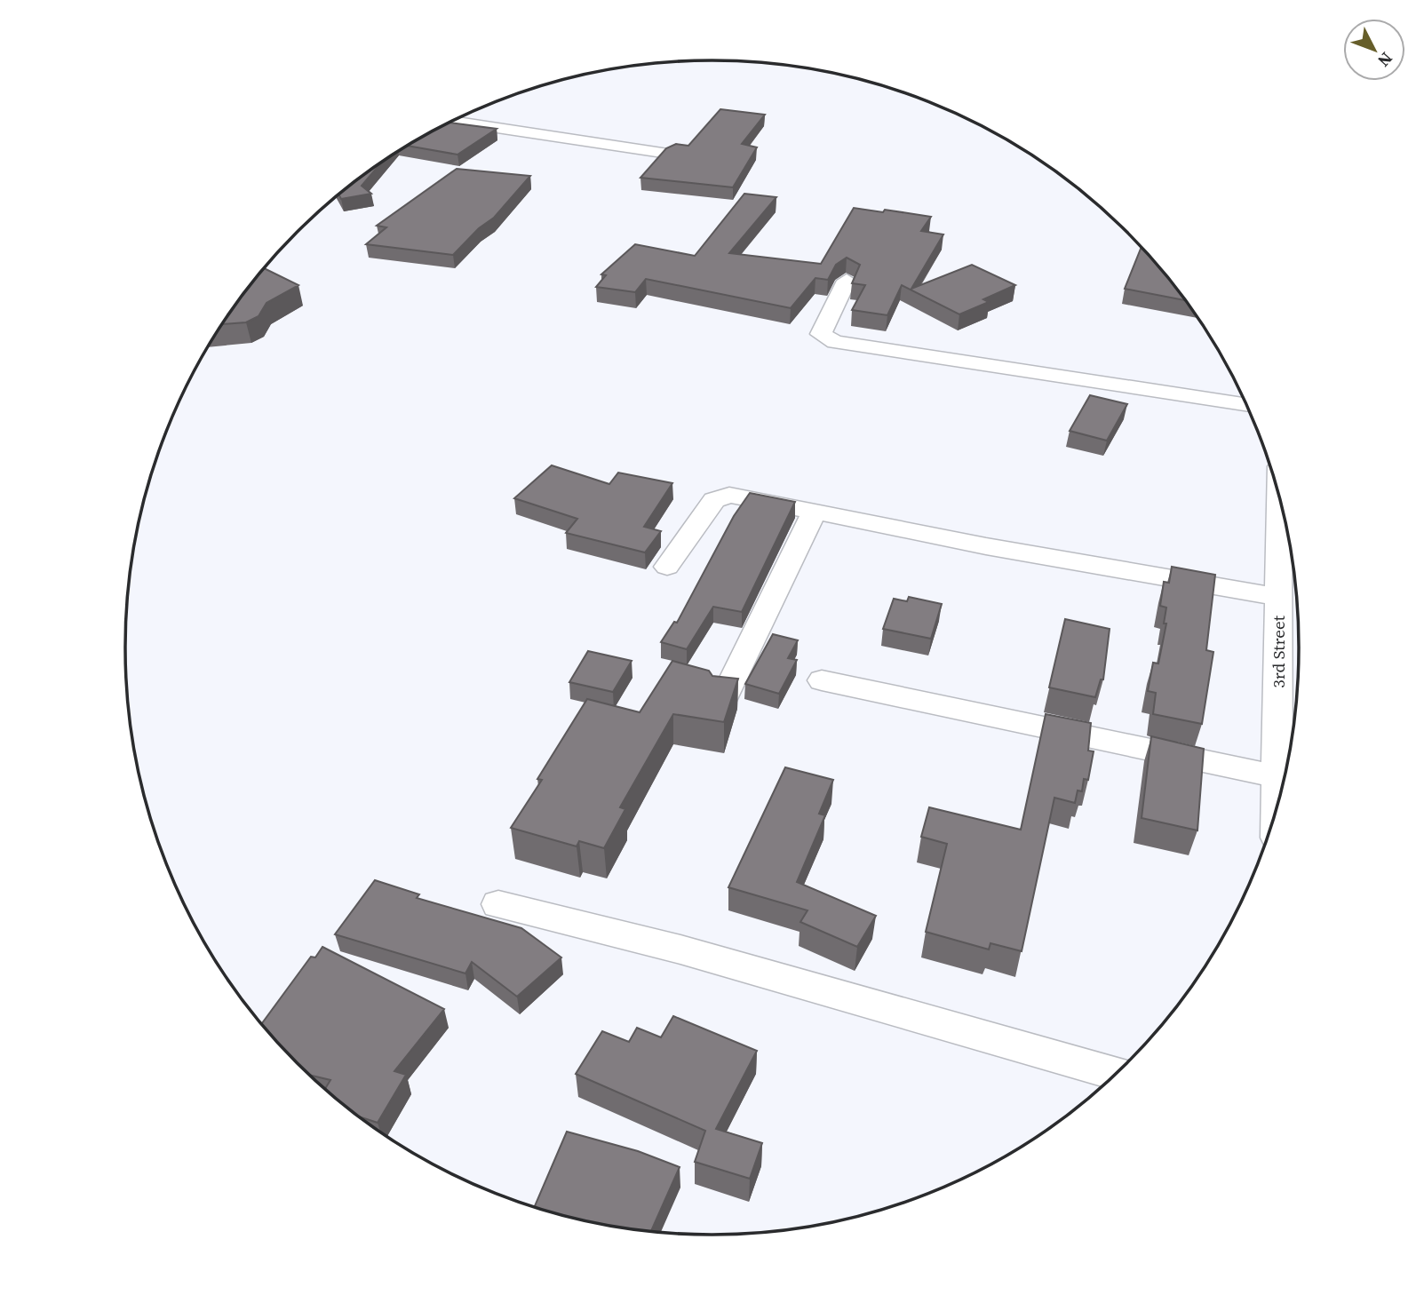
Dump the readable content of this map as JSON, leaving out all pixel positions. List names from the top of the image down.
{
  "streets": {
    "street": ["3rd Street"]
  },
  "north": "bottom right"
}
